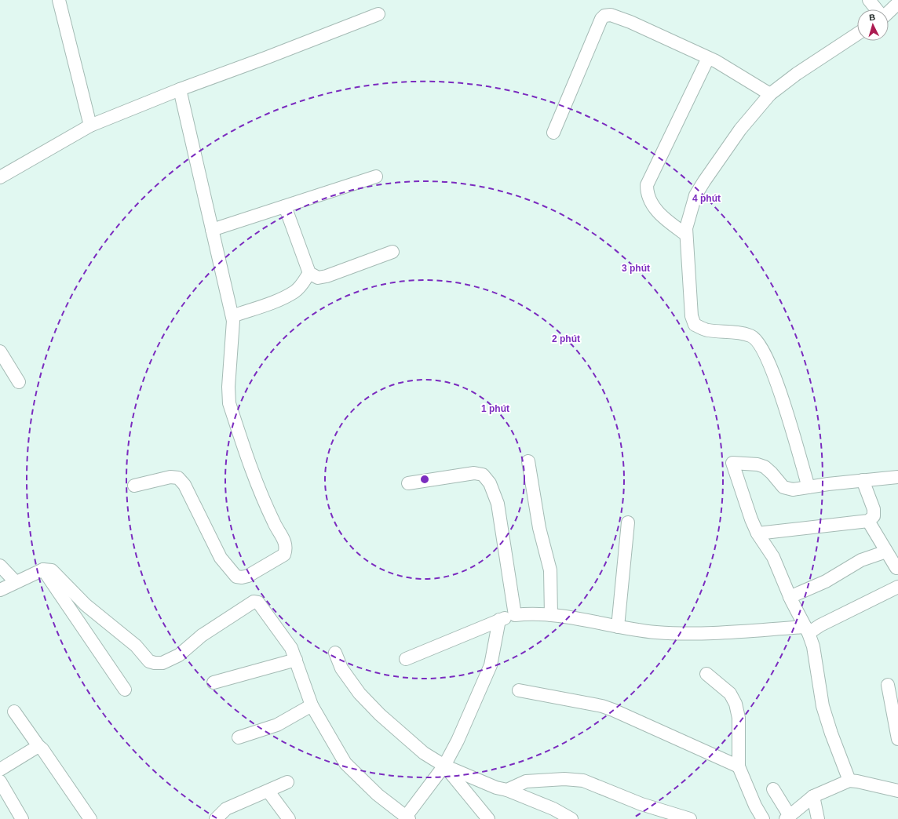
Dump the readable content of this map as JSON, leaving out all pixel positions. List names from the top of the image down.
{
  "north": "top",
  "rings": [
    "4 phút",
    "3 phút",
    "2 phút",
    "1 phút"
  ]
}
